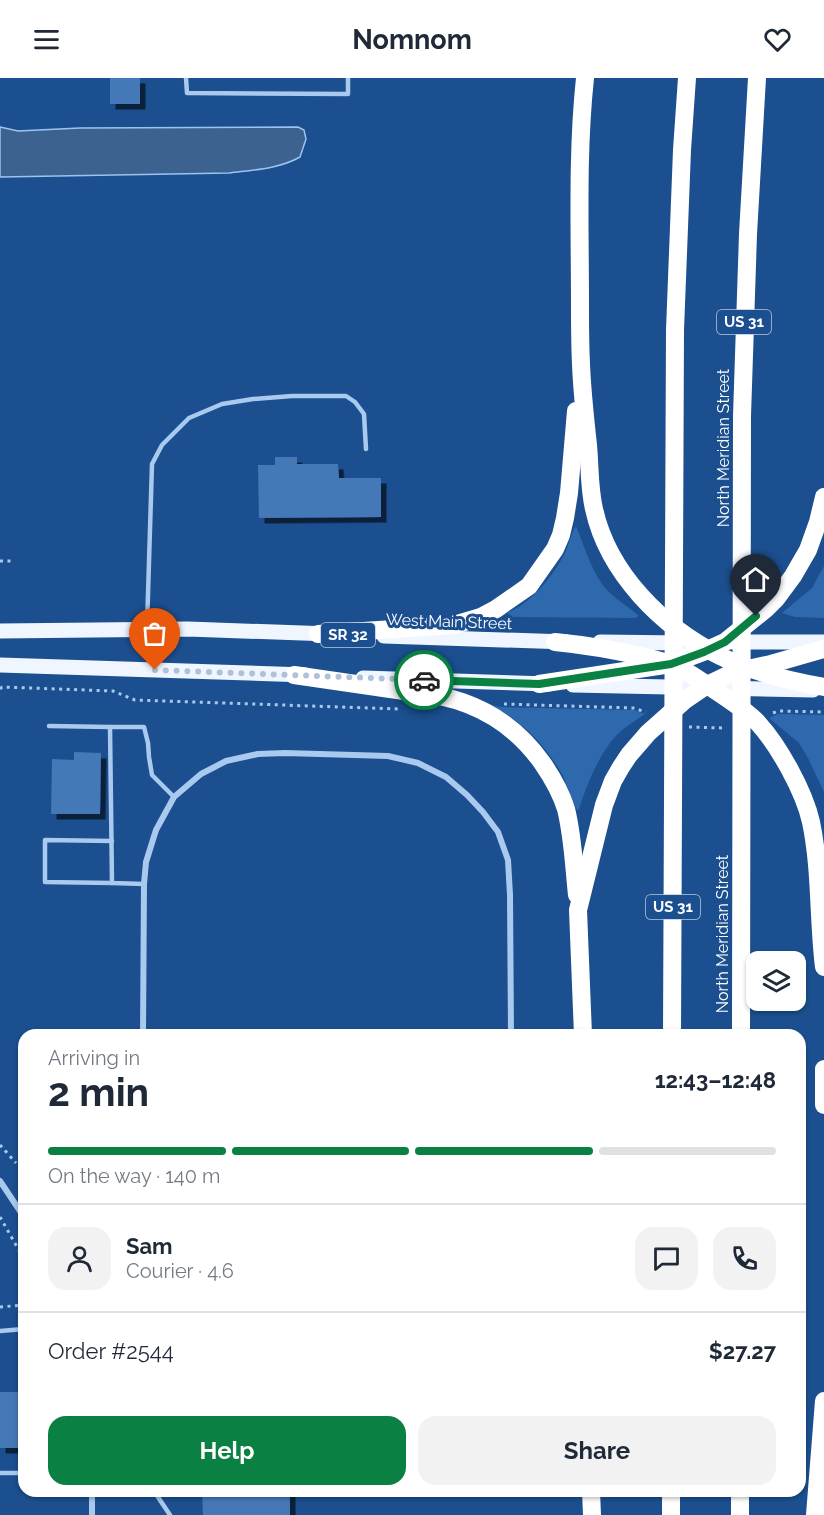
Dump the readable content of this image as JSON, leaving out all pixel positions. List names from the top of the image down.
{
  "streets": {
    "highway": ["US 31", "North Meridian Street"],
    "main road": ["West Main Street", "SR 32"]
  },
  "page": {
    "header": "Nomnom",
    "heading": ["2 min", "Arriving in", "12:43–12:48"],
    "panel": [
      "Sam",
      "Courier · 4.6",
      "Order #2544",
      "$27.27"
    ],
    "bar": "On the way · 140 m",
    "buttons": ["Help", "Share"]
  }
}
